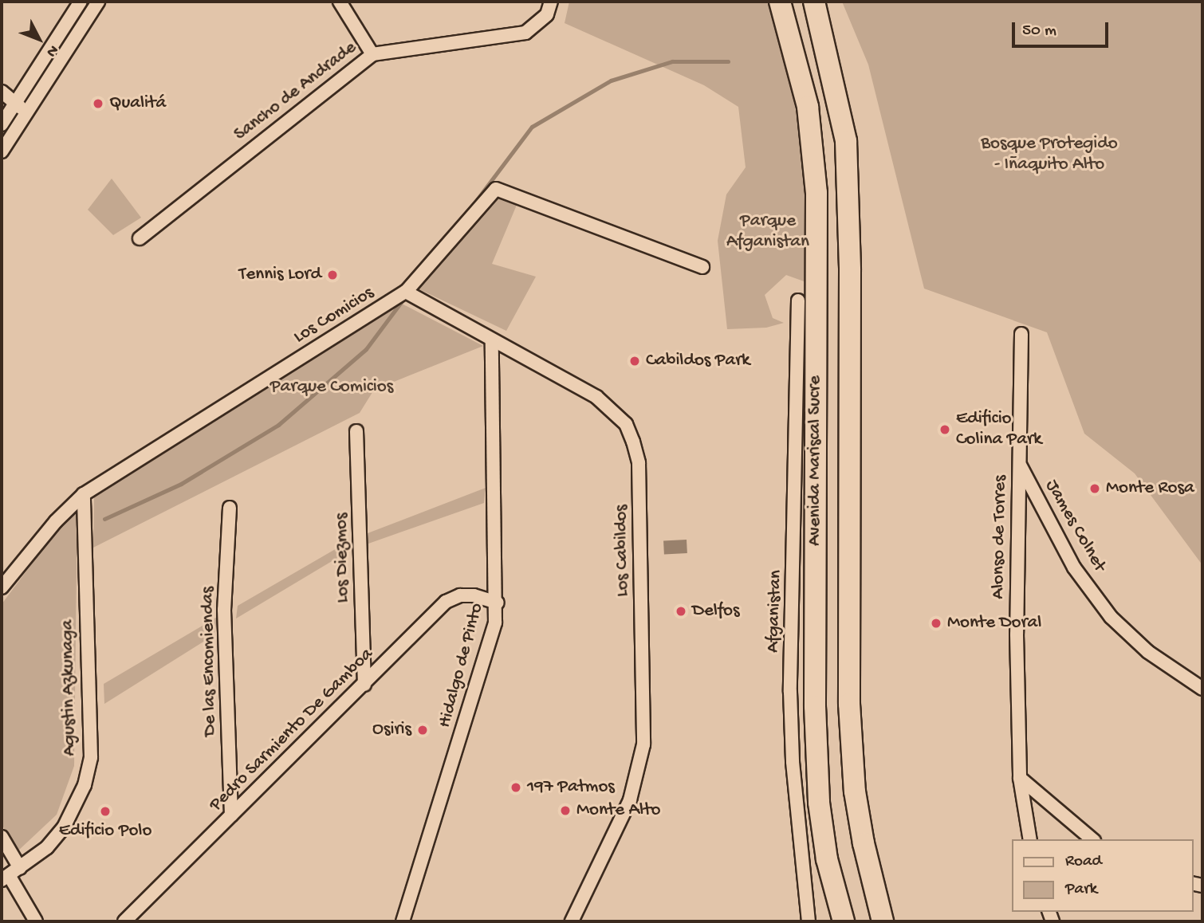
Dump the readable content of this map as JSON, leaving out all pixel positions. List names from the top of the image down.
{
  "streets": {
    "main road": ["Avenida Mariscal Sucre"],
    "street": [
      "Sancho de Andrade",
      "Los Comicios",
      "James Colnet",
      "Alonso de Torres",
      "Los Cabildos",
      "Los Diezmos",
      "Afganistan",
      "De las Encomiendas",
      "Hidalgo de Pinto",
      "Agustin Azkunaga",
      "Pedro Sarmiento De Gamboa"
    ]
  },
  "crossings": [
    ["Los Comicios", "Los Cabildos"],
    ["Los Comicios", "Agustin Azkunaga"],
    ["James Colnet", "Alonso de Torres"],
    ["Los Cabildos", "Hidalgo de Pinto"],
    ["Los Diezmos", "Pedro Sarmiento De Gamboa"],
    ["De las Encomiendas", "Pedro Sarmiento De Gamboa"],
    ["Hidalgo de Pinto", "Pedro Sarmiento De Gamboa"]
  ],
  "parks": ["Bosque Protegido - Iñaquito Alto", "Parque Afganistan", "Parque Comicios"],
  "places": [
    "Qualitá",
    "Tennis Lord",
    "Cabildos Park",
    "Edificio Colina Park",
    "Monte Rosa",
    "Delfos",
    "Monte Doral",
    "Osiris",
    "197 Patmos",
    "Monte Alto",
    "Edificio Polo"
  ],
  "legend": ["Road", "Park"],
  "scale_bar": "50 m",
  "north": "bottom right"
}
